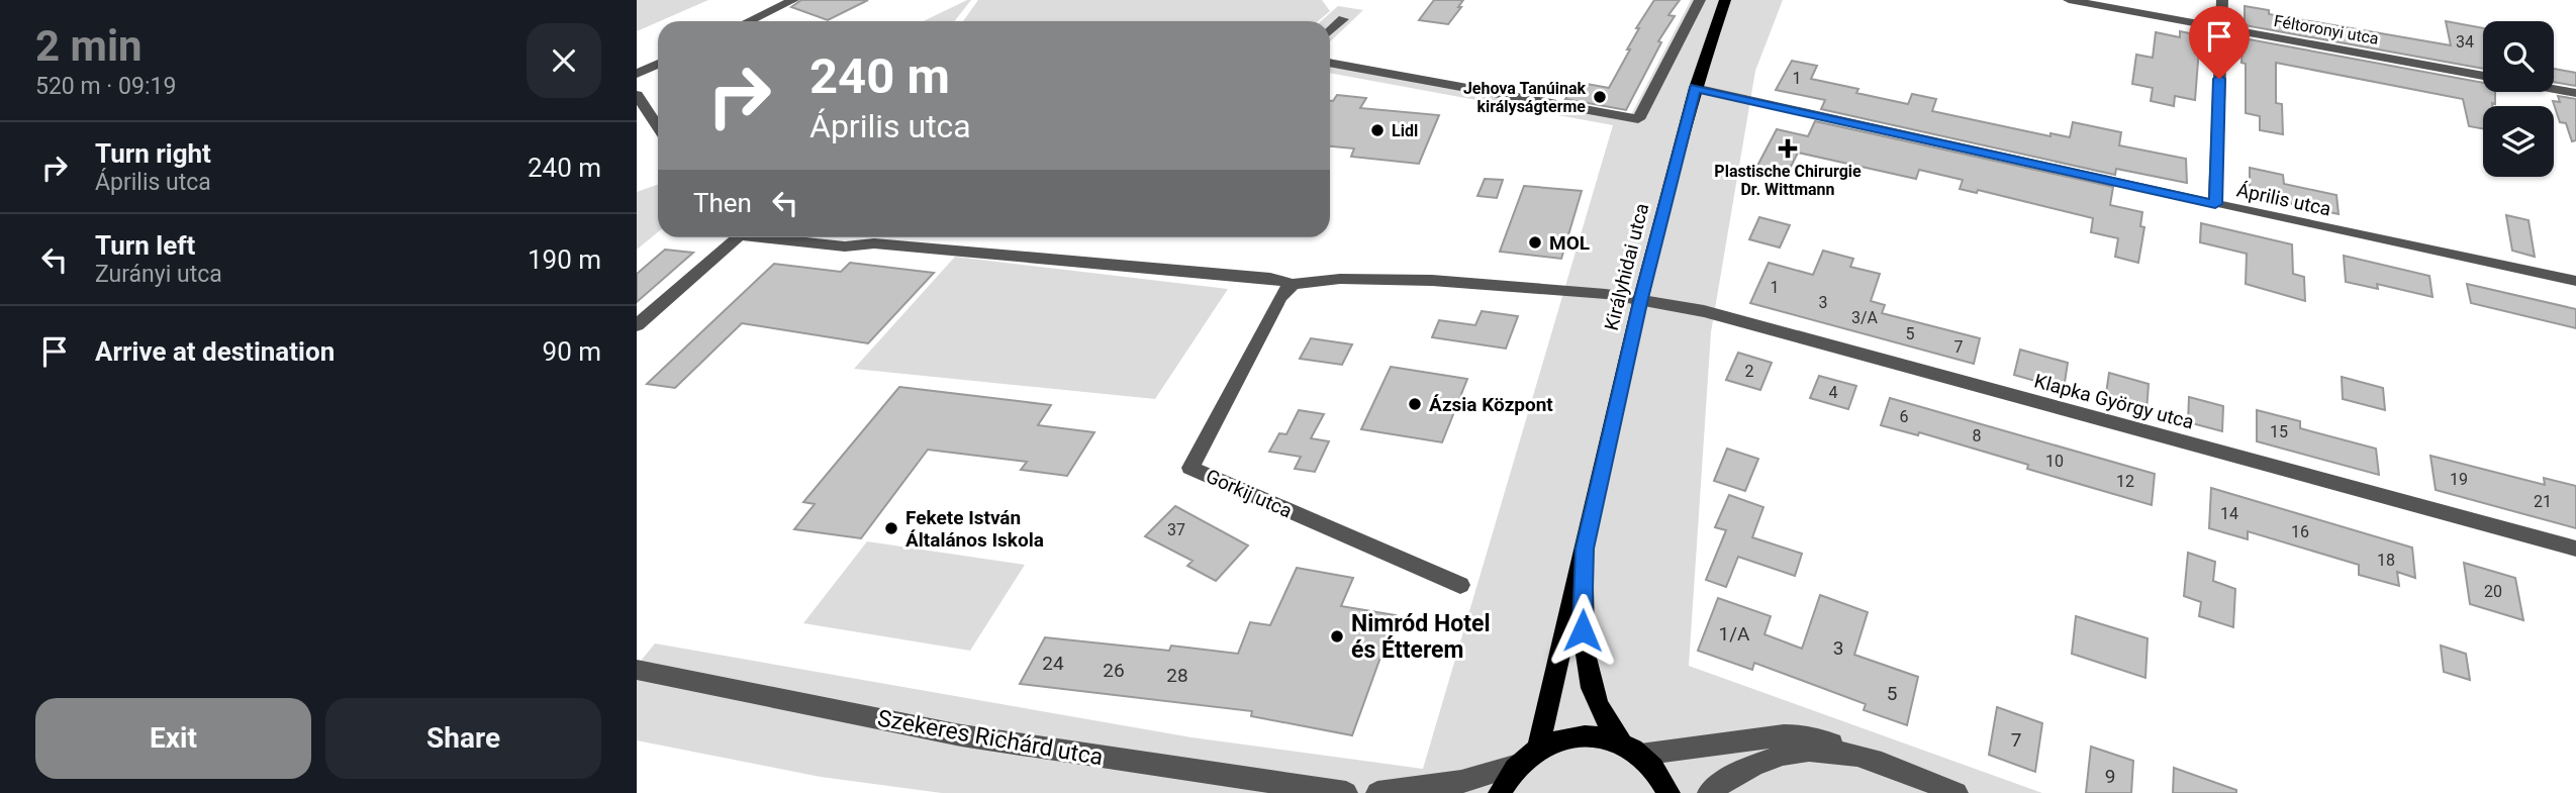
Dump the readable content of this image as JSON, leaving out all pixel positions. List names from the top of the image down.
{
  "streets": {
    "main road": ["Királyhidai utca"],
    "street": [
      "Féltoronyi utca",
      "Április utca",
      "Klapka György utca",
      "Gorkij utca",
      "Szekeres Richárd utca"
    ]
  },
  "crossings": [
    ["Április utca", "Királyhidai utca"],
    ["Királyhidai utca", "Klapka György utca"]
  ],
  "places": {
    "other": [
      "Jehova Tanúinak királyságterme",
      "Lidl",
      "MOL",
      "Ázsia Központ",
      "Fekete István Általános Iskola",
      "Nimród Hotel és Étterem"
    ],
    "health": ["Plastische Chirurgie Dr. Wittmann"]
  },
  "house_numbers": [
    "34",
    "1",
    "1",
    "3",
    "3/A",
    "5",
    "7",
    "2",
    "4",
    "6",
    "15",
    "8",
    "10",
    "19",
    "12",
    "21",
    "14",
    "37",
    "16",
    "18",
    "20",
    "1/A",
    "3",
    "24",
    "26",
    "28",
    "5",
    "7",
    "9"
  ],
  "page": {
    "heading": ["2 min", "520 m · 09:19"],
    "turn": ["240 m", "Április utca"],
    "list": [
      {
        "name": "Turn right",
        "note": "Április utca",
        "value": "240 m"
      },
      {
        "name": "Turn left",
        "note": "Zurányi utca",
        "value": "190 m"
      },
      {
        "name": "Arrive at destination",
        "value": "90 m"
      }
    ],
    "then": "Then",
    "buttons": ["Exit", "Share"]
  }
}
